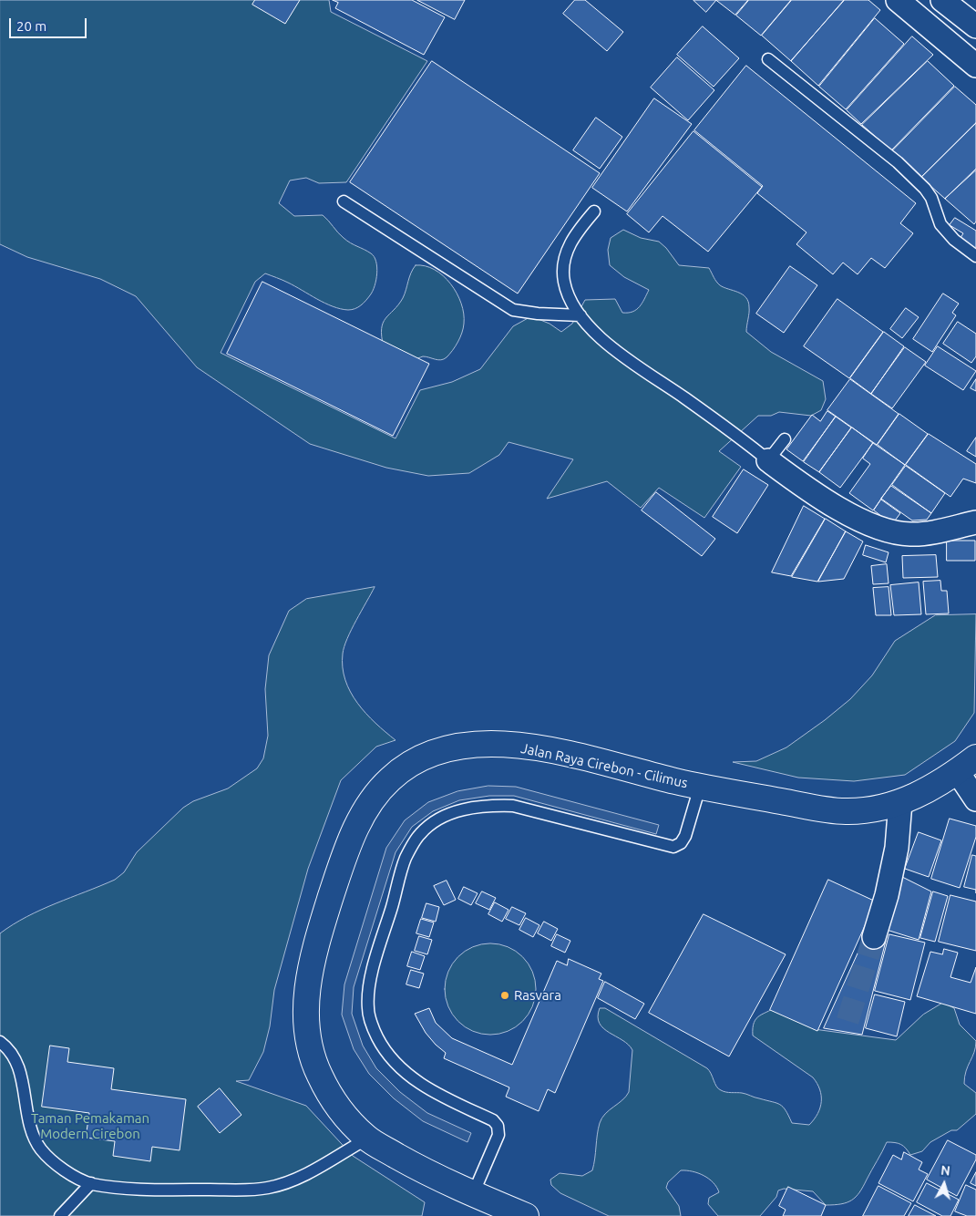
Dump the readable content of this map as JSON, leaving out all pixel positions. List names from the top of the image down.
{
  "streets": {
    "highway": ["Jalan Raya Cirebon - Cilimus"]
  },
  "parks": ["Taman Pemakaman Modern Cirebon"],
  "places": ["Rasvara"],
  "scale_bar": "20 m",
  "north": "top"
}
